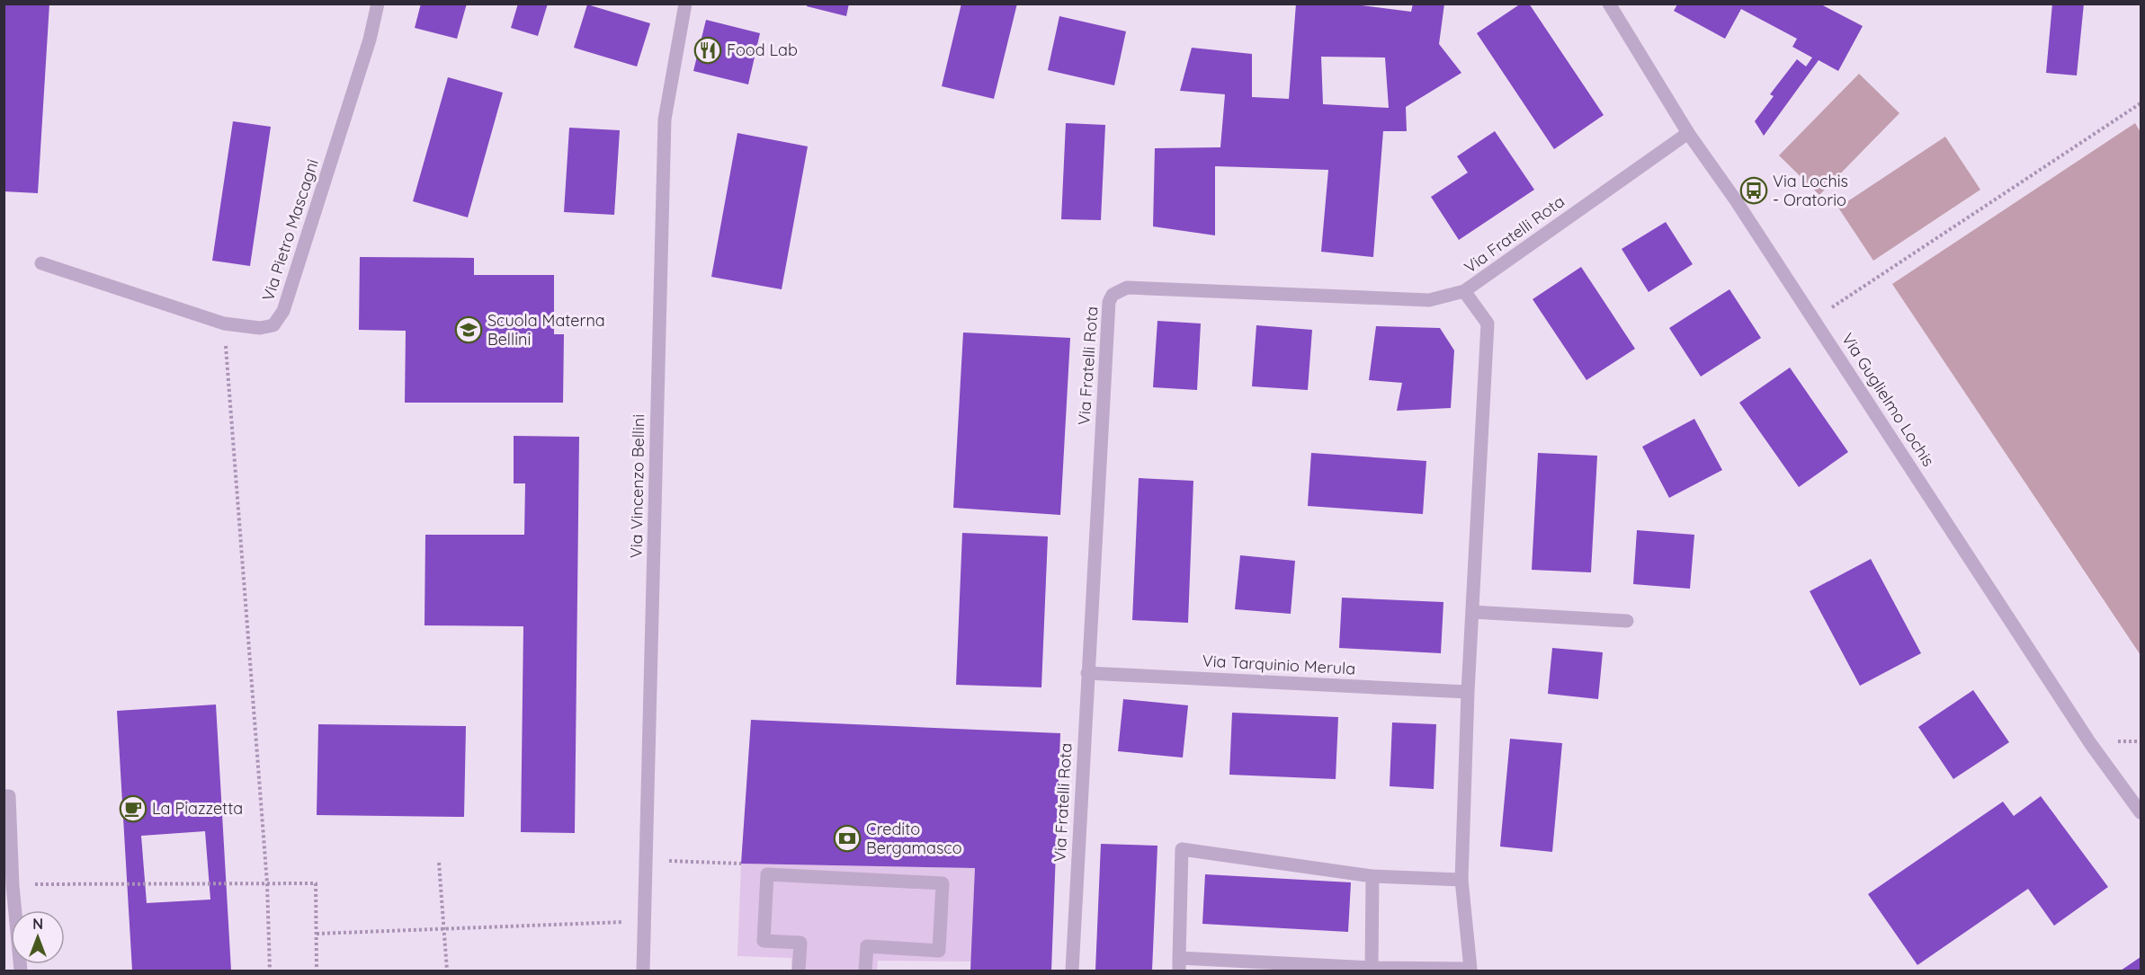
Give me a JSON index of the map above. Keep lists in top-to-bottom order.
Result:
{
  "streets": {
    "street": [
      "Via Pietro Mascagni",
      "Via Fratelli Rota",
      "Via Guglielmo Lochis",
      "Via Vincenzo Bellini",
      "Via Tarquinio Merula"
    ]
  },
  "crossings": [
    ["Via Fratelli Rota", "Via Guglielmo Lochis"],
    ["Via Fratelli Rota", "Via Tarquinio Merula"]
  ],
  "places": {
    "restaurant": ["Food Lab"],
    "bus stop": ["Via Lochis - Oratorio"],
    "school or university": ["Scuola Materna Bellini"],
    "cafe": ["La Piazzetta"],
    "bank": ["Credito Bergamasco"]
  },
  "north": "top"
}
